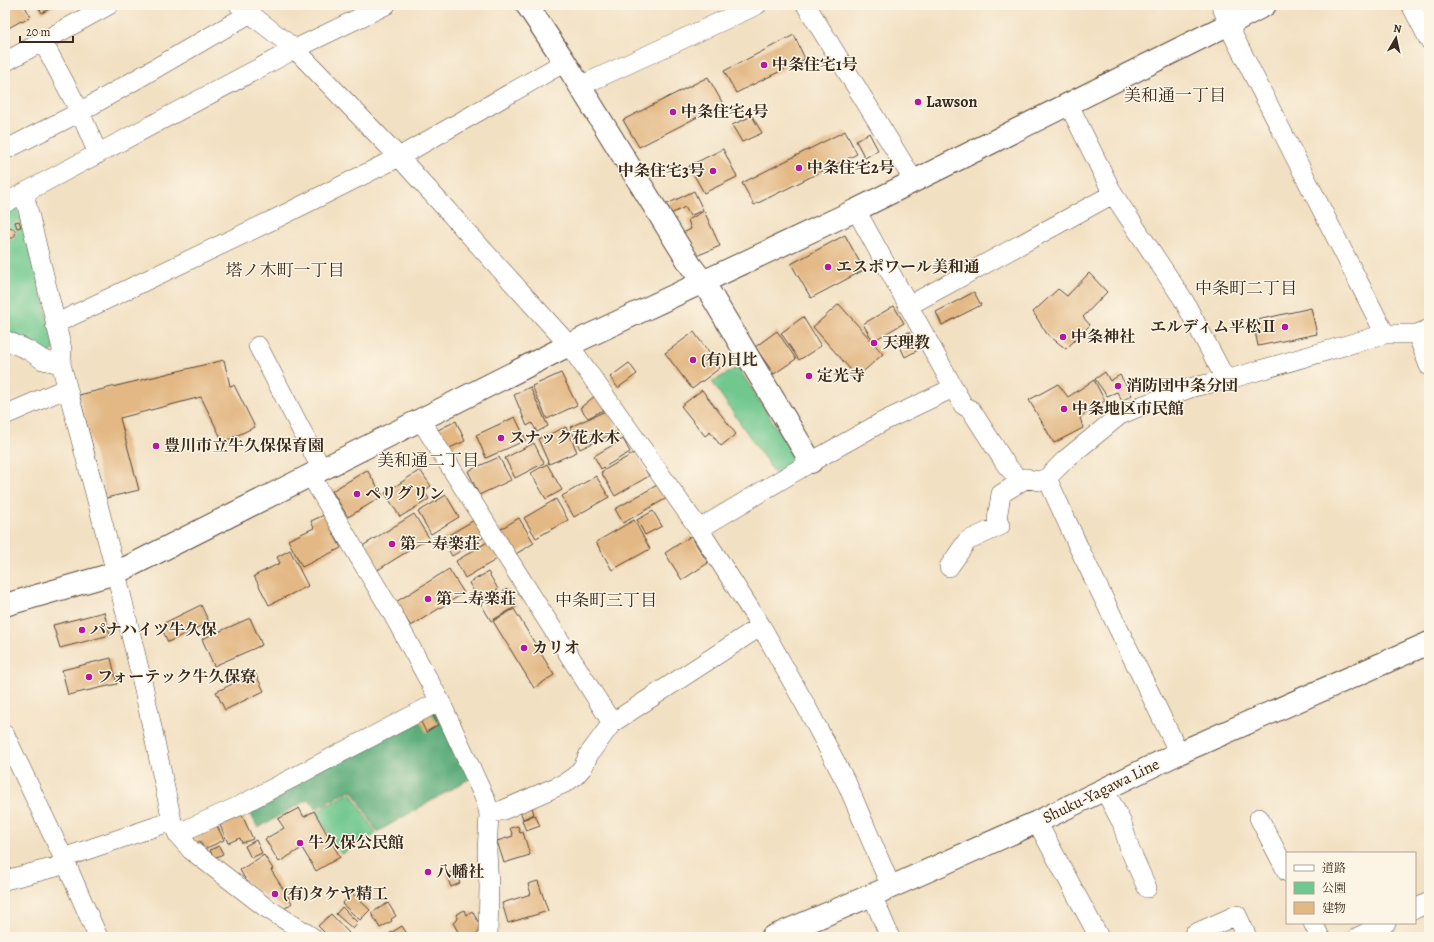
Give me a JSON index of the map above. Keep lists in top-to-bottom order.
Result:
{
  "streets": {
    "street": ["Shuku-Yagawa Line"]
  },
  "districts": [
    "美和通一丁目",
    "塔ノ木町一丁目",
    "中条町二丁目",
    "美和通二丁目",
    "中条町三丁目"
  ],
  "places": [
    "中条住宅1号",
    "Lawson",
    "中条住宅4号",
    "中条住宅2号",
    "中条住宅3号",
    "エスポワール美和通",
    "エルディム平松Ⅱ",
    "中条神社",
    "天理教",
    "(有)日比",
    "定光寺",
    "消防団中条分団",
    "中条地区市民館",
    "スナック花水木",
    "豊川市立牛久保保育園",
    "ペリグリン",
    "第一寿楽荘",
    "第二寿楽荘",
    "パナハイツ牛久保",
    "カリオ",
    "フォーテック牛久保寮",
    "牛久保公民館",
    "八幡社",
    "(有)タケヤ精工"
  ],
  "legend": ["道路", "公園", "建物"],
  "scale_bar": "20 m",
  "north": "top"
}
